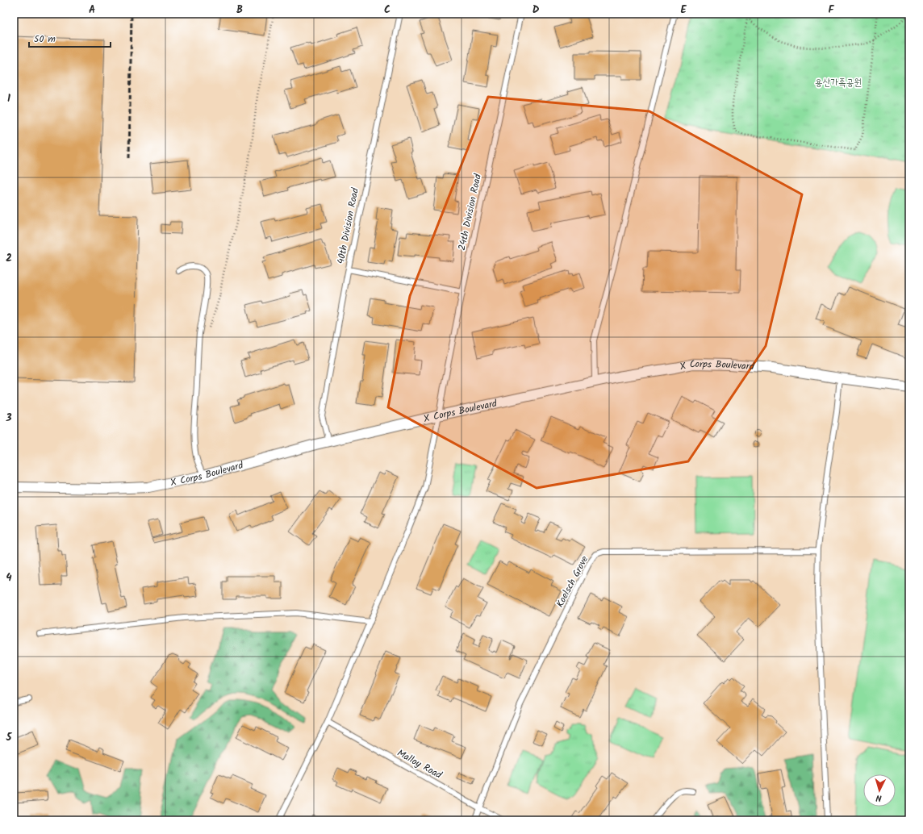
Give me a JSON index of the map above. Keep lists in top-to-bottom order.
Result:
{
  "streets": {
    "street": ["X Corps Boulevard"],
    "lane": [
      "24th Division Road",
      "40th Division Road",
      "Koelsch Grove",
      "Malloy Road"
    ]
  },
  "crossings": [
    ["24th Division Road", "X Corps Boulevard"],
    ["24th Division Road", "Malloy Road"],
    ["40th Division Road", "X Corps Boulevard"],
    ["Koelsch Grove", "Malloy Road"]
  ],
  "parks": ["용산가족공원"],
  "scale_bar": "50 m",
  "north": "bottom",
  "grid": {
    "columns": [
      "A",
      "B",
      "C",
      "D",
      "E",
      "F"
    ],
    "rows": [
      "1",
      "2",
      "3",
      "4",
      "5"
    ]
  }
}
